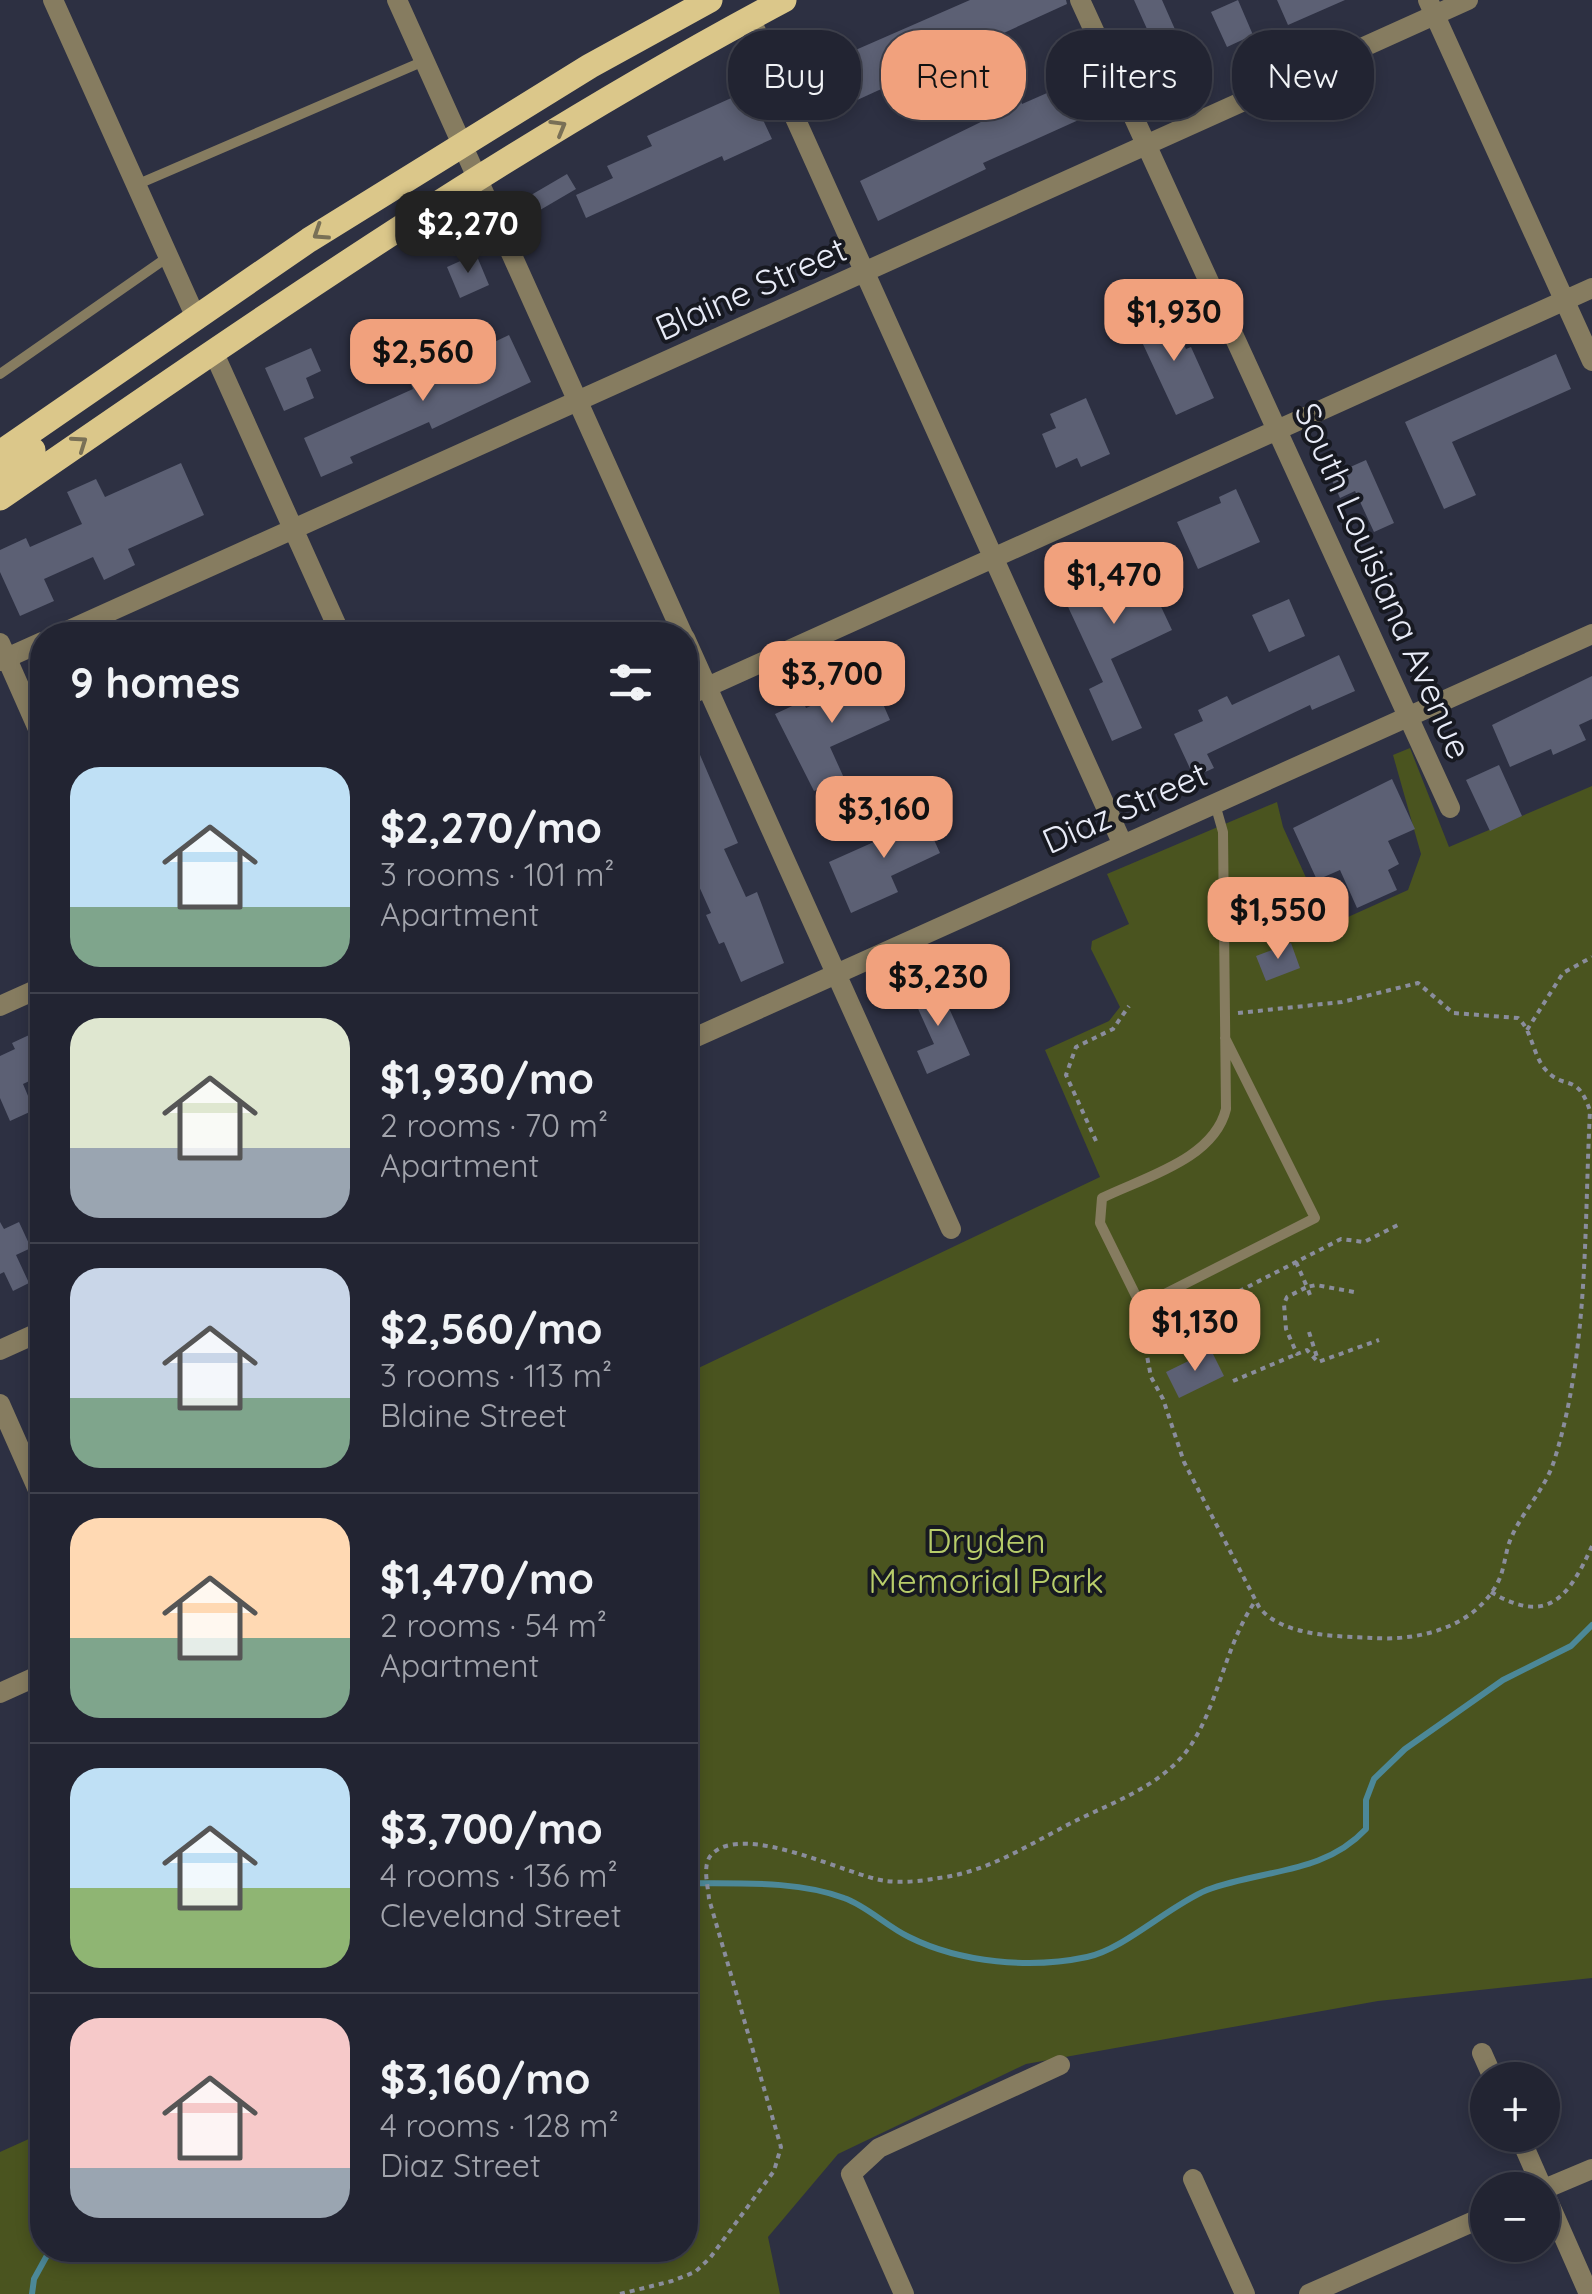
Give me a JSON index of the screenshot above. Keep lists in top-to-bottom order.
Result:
{
  "streets": {
    "street": ["Blaine Street", "South Louisiana Avenue", "Diaz Street"]
  },
  "crossings": [
    ["Blaine Street", "South Louisiana Avenue"],
    ["South Louisiana Avenue", "Diaz Street"]
  ],
  "parks": ["Dryden Memorial Park"],
  "page": {
    "chip": [
      "Buy",
      "Rent",
      "Filters",
      "New"
    ],
    "price": [
      "$2,270",
      "$1,930",
      "$2,560",
      "$1,470",
      "$3,700",
      "$3,160",
      "$1,550",
      "$3,230",
      "$1,130"
    ],
    "heading": "9 homes",
    "list": [
      {
        "name": "$2,270/mo",
        "note": "3 rooms · 101 m² · Apartment"
      },
      {
        "name": "$1,930/mo",
        "note": "2 rooms · 70 m² · Apartment"
      },
      {
        "name": "$2,560/mo",
        "note": "3 rooms · 113 m² · Blaine Street"
      },
      {
        "name": "$1,470/mo",
        "note": "2 rooms · 54 m² · Apartment"
      },
      {
        "name": "$3,700/mo",
        "note": "4 rooms · 136 m² · Cleveland Street"
      },
      {
        "name": "$3,160/mo",
        "note": "4 rooms · 128 m² · Diaz Street"
      }
    ],
    "map_buttons": ["+", "−"]
  }
}
